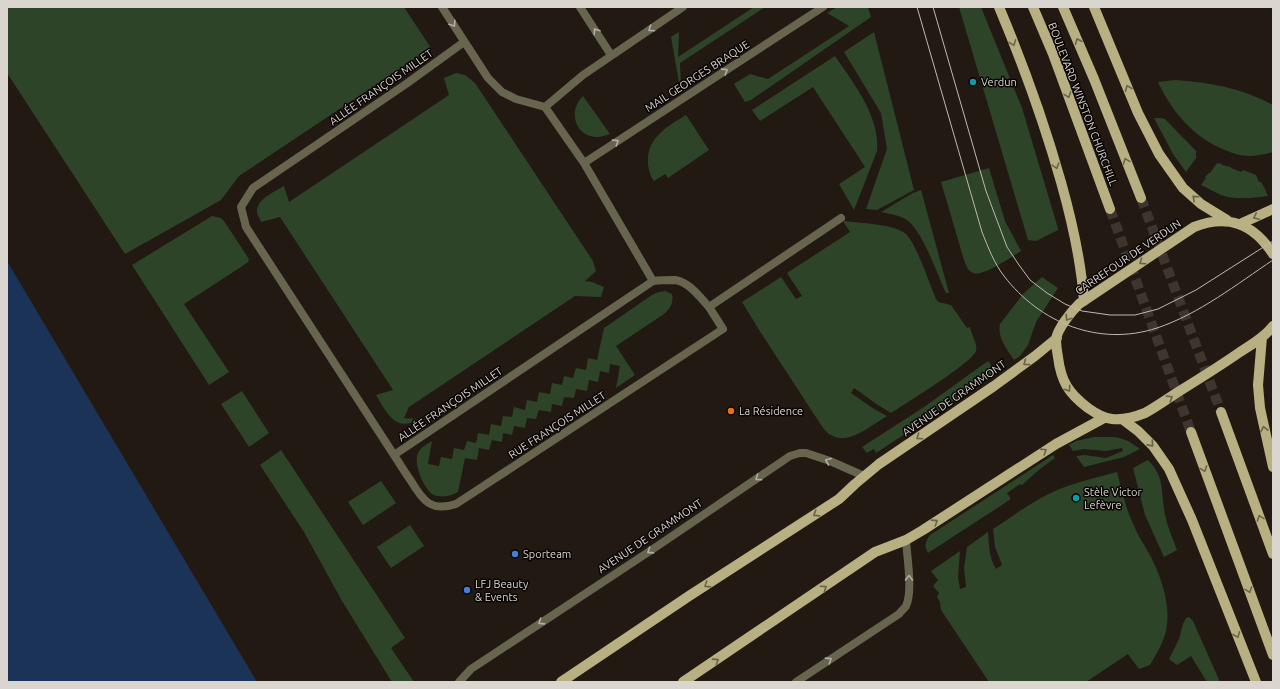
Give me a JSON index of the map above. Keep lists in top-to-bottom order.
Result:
{
  "streets": {
    "main road": ["BOULEVARD WINSTON CHURCHILL", "CARREFOUR DE VERDUN", "AVENUE DE GRAMMONT"],
    "street": ["MAIL GEORGES BRAQUE", "ALLÉE FRANÇOIS MILLET", "RUE FRANÇOIS MILLET"]
  },
  "crossings": [
    ["ALLÉE FRANÇOIS MILLET", "RUE FRANÇOIS MILLET"],
    ["CARREFOUR DE VERDUN", "AVENUE DE GRAMMONT"]
  ],
  "one_way": ["MAIL GEORGES BRAQUE", "CARREFOUR DE VERDUN"],
  "places": [
    "Verdun",
    "La Résidence",
    "Stèle Victor Lefèvre",
    "Sporteam",
    "LFJ Beauty & Events"
  ]
}
